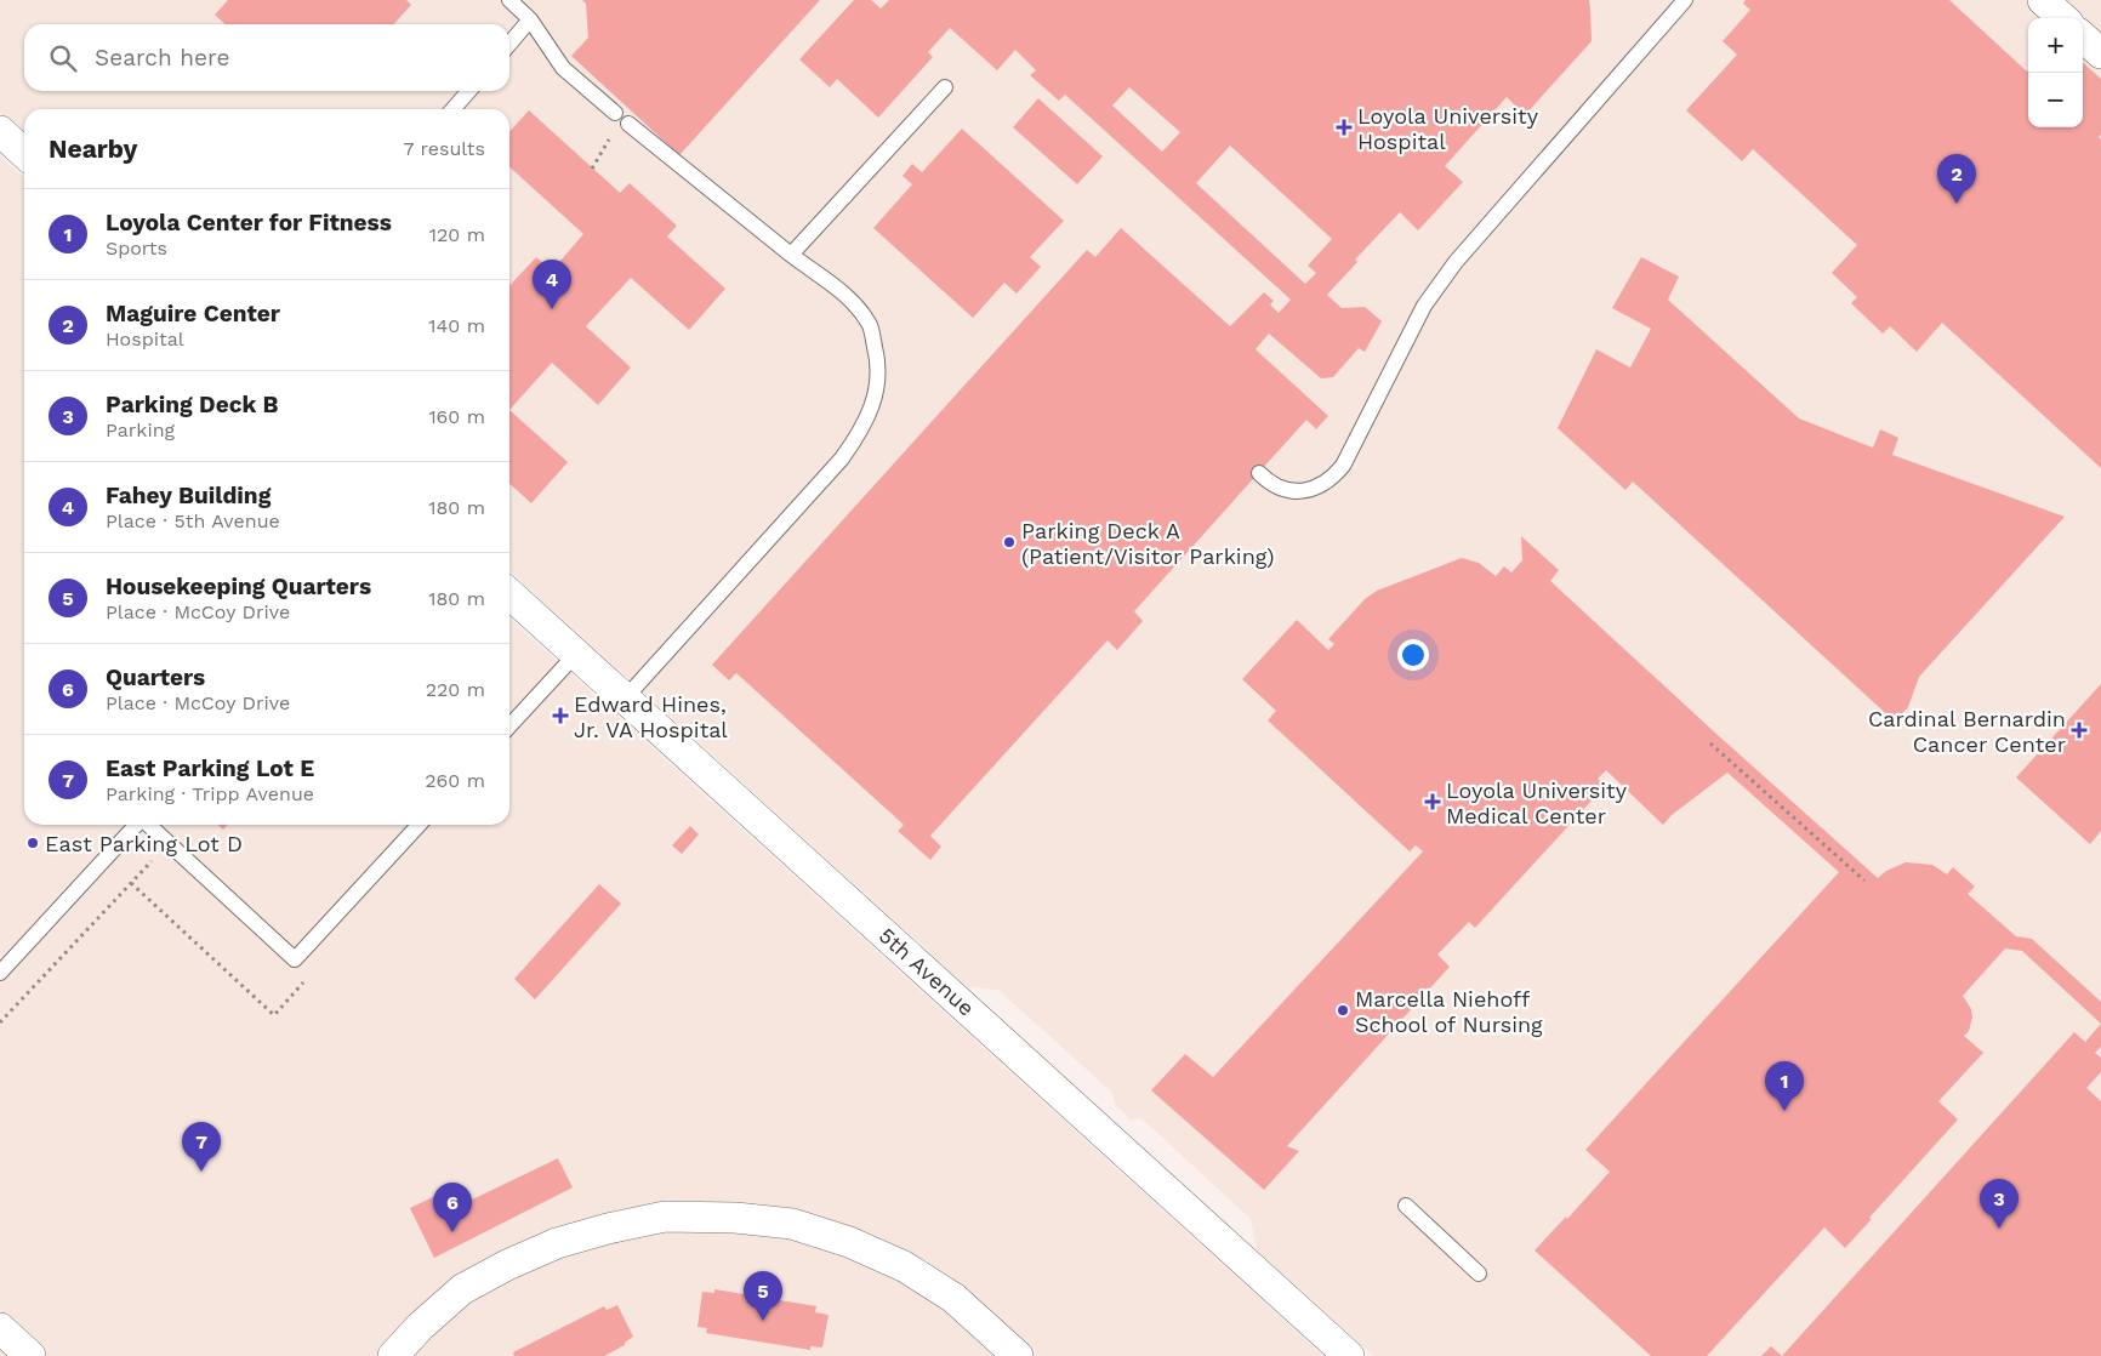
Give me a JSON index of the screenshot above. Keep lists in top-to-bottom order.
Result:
{
  "streets": {
    "street": ["5th Avenue"]
  },
  "places": {
    "health": [
      "Loyola University Hospital",
      "Edward Hines, Jr. VA Hospital",
      "Cardinal Bernardin Cancer Center",
      "Loyola University Medical Center"
    ],
    "other": ["Parking Deck A (Patient/Visitor Parking)", "East Parking Lot D", "Marcella Niehoff School of Nursing"]
  },
  "page": {
    "map_buttons": ["+", "−"],
    "search": "Search here",
    "heading": ["Nearby", "7 results"],
    "pins": [
      "2",
      "4",
      "1",
      "7",
      "3",
      "6",
      "5"
    ],
    "list": [
      {
        "mark": "1",
        "name": "Loyola Center for Fitness",
        "note": "Sports",
        "value": "120 m"
      },
      {
        "mark": "2",
        "name": "Maguire Center",
        "note": "Hospital",
        "value": "140 m"
      },
      {
        "mark": "3",
        "name": "Parking Deck B",
        "note": "Parking",
        "value": "160 m"
      },
      {
        "mark": "4",
        "name": "Fahey Building",
        "note": "Place · 5th Avenue",
        "value": "180 m"
      },
      {
        "mark": "5",
        "name": "Housekeeping Quarters",
        "note": "Place · McCoy Drive",
        "value": "180 m"
      },
      {
        "mark": "6",
        "name": "Quarters",
        "note": "Place · McCoy Drive",
        "value": "220 m"
      },
      {
        "mark": "7",
        "name": "East Parking Lot E",
        "note": "Parking · Tripp Avenue",
        "value": "260 m"
      }
    ]
  }
}
